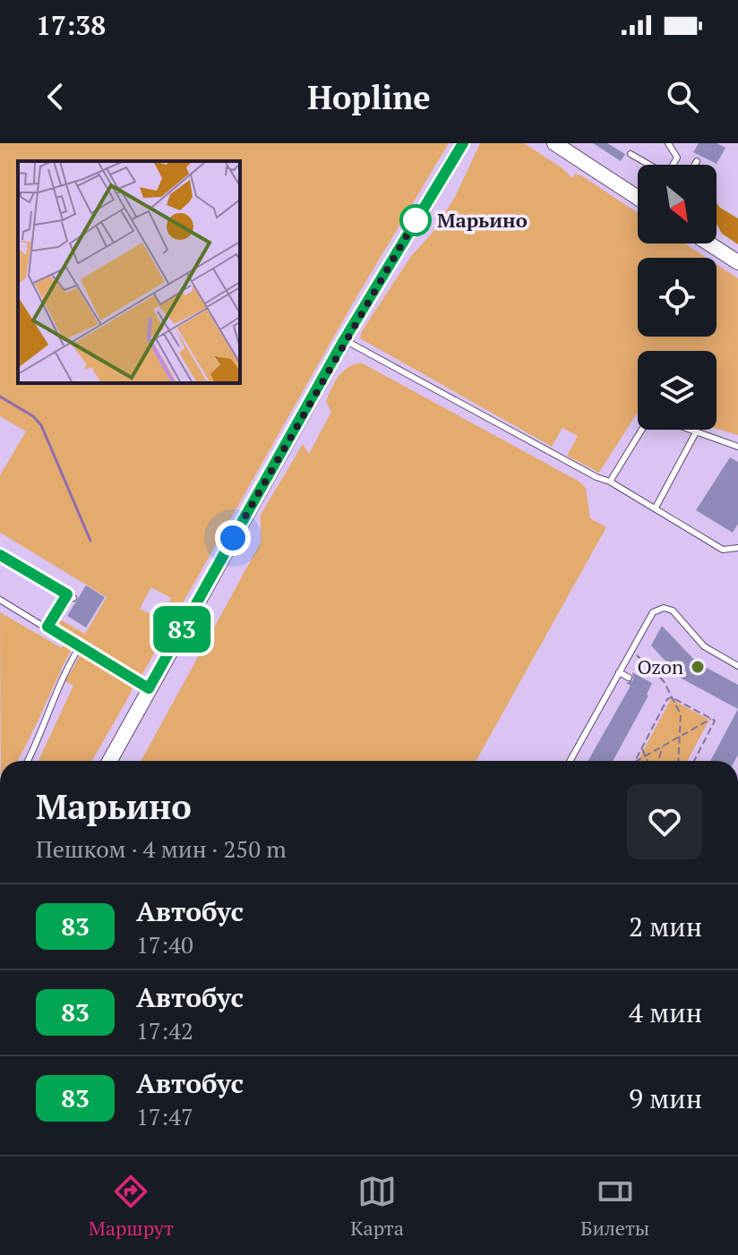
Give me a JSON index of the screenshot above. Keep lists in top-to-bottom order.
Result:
{
  "places": ["Марьино", "Ozon"],
  "lines": ["bus line 83"],
  "north": "bottom right",
  "page": {
    "status": "17:38",
    "header": "Hopline",
    "on_map": "83",
    "heading": ["Марьино", "Пешком · 4 мин · 250 m"],
    "list": [
      {
        "mark": "83",
        "name": "Автобус",
        "note": "17:40",
        "value": "2 мин"
      },
      {
        "mark": "83",
        "name": "Автобус",
        "note": "17:42",
        "value": "4 мин"
      },
      {
        "mark": "83",
        "name": "Автобус",
        "note": "17:47",
        "value": "9 мин"
      }
    ],
    "tabs": ["Маршрут", "Карта", "Билеты"]
  }
}
